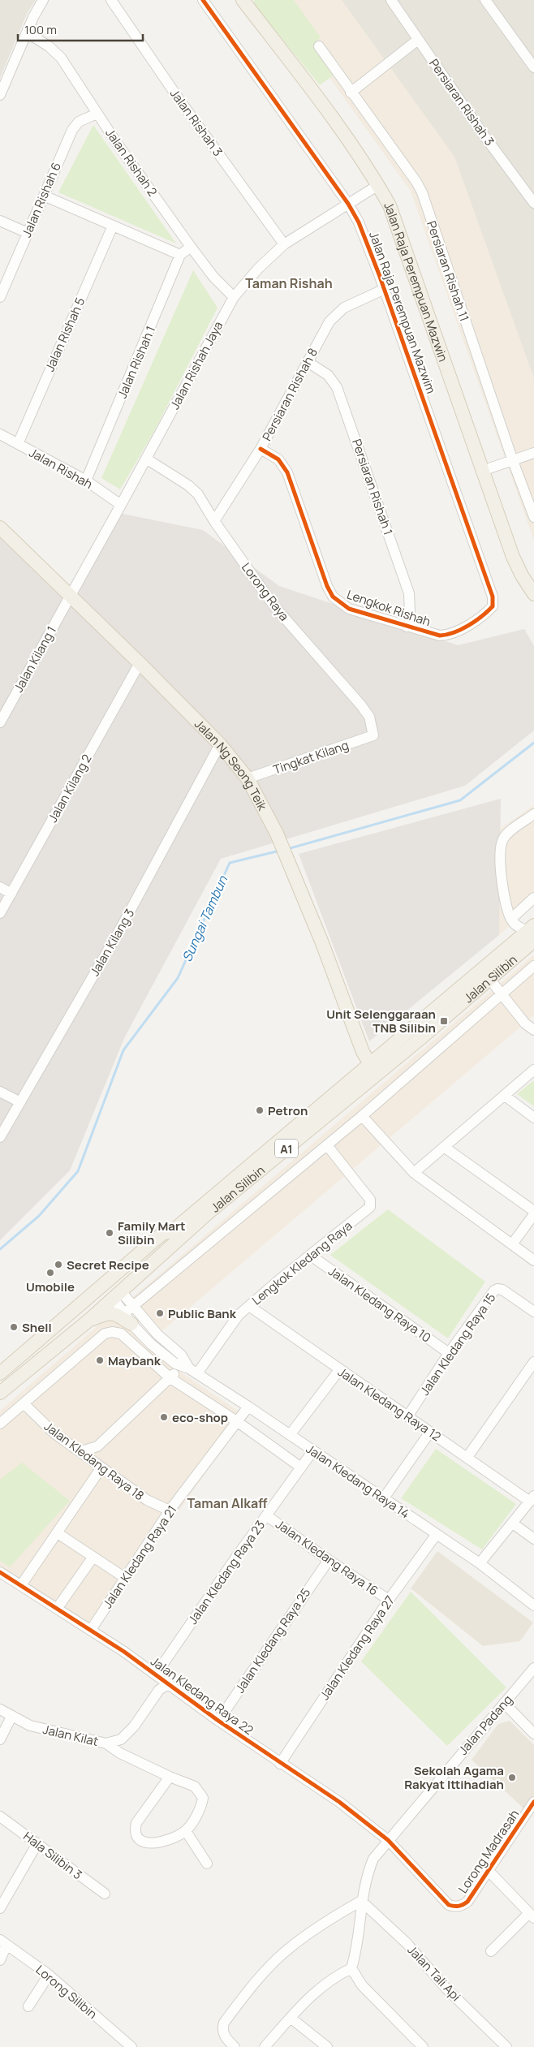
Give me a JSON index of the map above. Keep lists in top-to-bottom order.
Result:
{
  "streets": {
    "main road": [
      "Jalan Raja Perempuan Mazwin",
      "Jalan Ng Seong Teik",
      "Jalan Silibin",
      "A1"
    ],
    "street": [
      "Persiaran Rishah 3",
      "Jalan Rishah 3",
      "Jalan Rishah 2",
      "Jalan Rishah 6",
      "Persiaran Rishah 11",
      "Jalan Raja Perempuan Mazwim",
      "Jalan Rishah 5",
      "Jalan Rishah 1",
      "Jalan Rishah Jaya",
      "Persiaran Rishah 8",
      "Jalan Rishah",
      "Persiaran Rishah 1",
      "Lorong Raya",
      "Lengkok Rishah",
      "Jalan Kilang 1",
      "Tingkat Kilang",
      "Jalan Kilang 2",
      "Jalan Kilang 3",
      "Lengkok Kledang Raya",
      "Jalan Kledang Raya 10",
      "Jalan Kledang Raya 15",
      "Jalan Kledang Raya 12",
      "Jalan Kledang Raya 18",
      "Jalan Kledang Raya 14",
      "Jalan Kledang Raya 21",
      "Jalan Kledang Raya 16",
      "Jalan Kledang Raya 23",
      "Jalan Kledang Raya 25",
      "Jalan Kledang Raya 27",
      "Jalan Kledang Raya 22",
      "Jalan Padang",
      "Jalan Kilat",
      "Lorong Madrasah",
      "Hala Silibin 3",
      "Jalan Tali Api",
      "Lorong Silibin"
    ]
  },
  "crossings": [
    ["Jalan Rishah 3", "Jalan Rishah Jaya"],
    ["Jalan Rishah 2", "Jalan Rishah 6"],
    ["Jalan Rishah 2", "Jalan Rishah 1"],
    ["Jalan Rishah 2", "Jalan Rishah Jaya"],
    ["Jalan Raja Perempuan Mazwin", "Jalan Rishah Jaya"],
    ["Jalan Raja Perempuan Mazwim", "Jalan Rishah Jaya"],
    ["Jalan Raja Perempuan Mazwim", "Persiaran Rishah 8"],
    ["Jalan Raja Perempuan Mazwim", "Lengkok Rishah"],
    ["Jalan Rishah 5", "Jalan Rishah"],
    ["Jalan Rishah 1", "Jalan Rishah"],
    ["Jalan Rishah Jaya", "Jalan Rishah"],
    ["Jalan Rishah Jaya", "Lorong Raya"],
    ["Jalan Rishah Jaya", "Jalan Kilang 1"],
    ["Jalan Rishah Jaya", "Jalan Ng Seong Teik"],
    ["Persiaran Rishah 8", "Persiaran Rishah 1"],
    ["Persiaran Rishah 8", "Lorong Raya"],
    ["Persiaran Rishah 8", "Lengkok Rishah"],
    ["Persiaran Rishah 1", "Lengkok Rishah"],
    ["Lorong Raya", "Tingkat Kilang"],
    ["Jalan Kilang 1", "Jalan Ng Seong Teik"],
    ["Tingkat Kilang", "Jalan Ng Seong Teik"],
    ["Jalan Ng Seong Teik", "Jalan Kilang 2"],
    ["Jalan Ng Seong Teik", "Jalan Kilang 3"],
    ["Jalan Ng Seong Teik", "Jalan Silibin"],
    ["Jalan Silibin", "Lengkok Kledang Raya"],
    ["Jalan Silibin", "Jalan Kledang Raya 14"],
    ["Lengkok Kledang Raya", "Jalan Kledang Raya 10"],
    ["Lengkok Kledang Raya", "Jalan Kledang Raya 12"],
    ["Lengkok Kledang Raya", "Jalan Kledang Raya 14"],
    ["Jalan Kledang Raya 10", "Jalan Kledang Raya 15"],
    ["Jalan Kledang Raya 15", "Jalan Kledang Raya 12"],
    ["Jalan Kledang Raya 18", "Jalan Kledang Raya 21"],
    ["Jalan Kledang Raya 14", "Jalan Kledang Raya 21"],
    ["Jalan Kledang Raya 14", "Jalan Kledang Raya 23"],
    ["Jalan Kledang Raya 14", "Jalan Kledang Raya 27"],
    ["Jalan Kledang Raya 21", "Jalan Kledang Raya 22"],
    ["Jalan Kledang Raya 16", "Jalan Kledang Raya 23"],
    ["Jalan Kledang Raya 16", "Jalan Kledang Raya 25"],
    ["Jalan Kledang Raya 16", "Jalan Kledang Raya 27"],
    ["Jalan Kledang Raya 23", "Jalan Kledang Raya 22"],
    ["Jalan Kledang Raya 25", "Jalan Kledang Raya 22"],
    ["Jalan Kledang Raya 27", "Jalan Kledang Raya 22"],
    ["Jalan Kledang Raya 22", "Jalan Padang"],
    ["Jalan Kledang Raya 22", "Jalan Kilat"],
    ["Jalan Kledang Raya 22", "Lorong Madrasah"],
    ["Jalan Padang", "Jalan Tali Api"]
  ],
  "districts": ["Taman Rishah", "Taman Alkaff"],
  "water": ["Sungai Tambun"],
  "places": {
    "transit": ["Unit Selenggaraan TNB Silibin"],
    "other": [
      "Petron",
      "Family Mart Silibin",
      "Secret Recipe",
      "Umobile",
      "Public Bank",
      "Shell",
      "Maybank",
      "eco-shop",
      "Sekolah Agama Rakyat Ittihadiah"
    ]
  },
  "scale_bar": "100 m"
}
